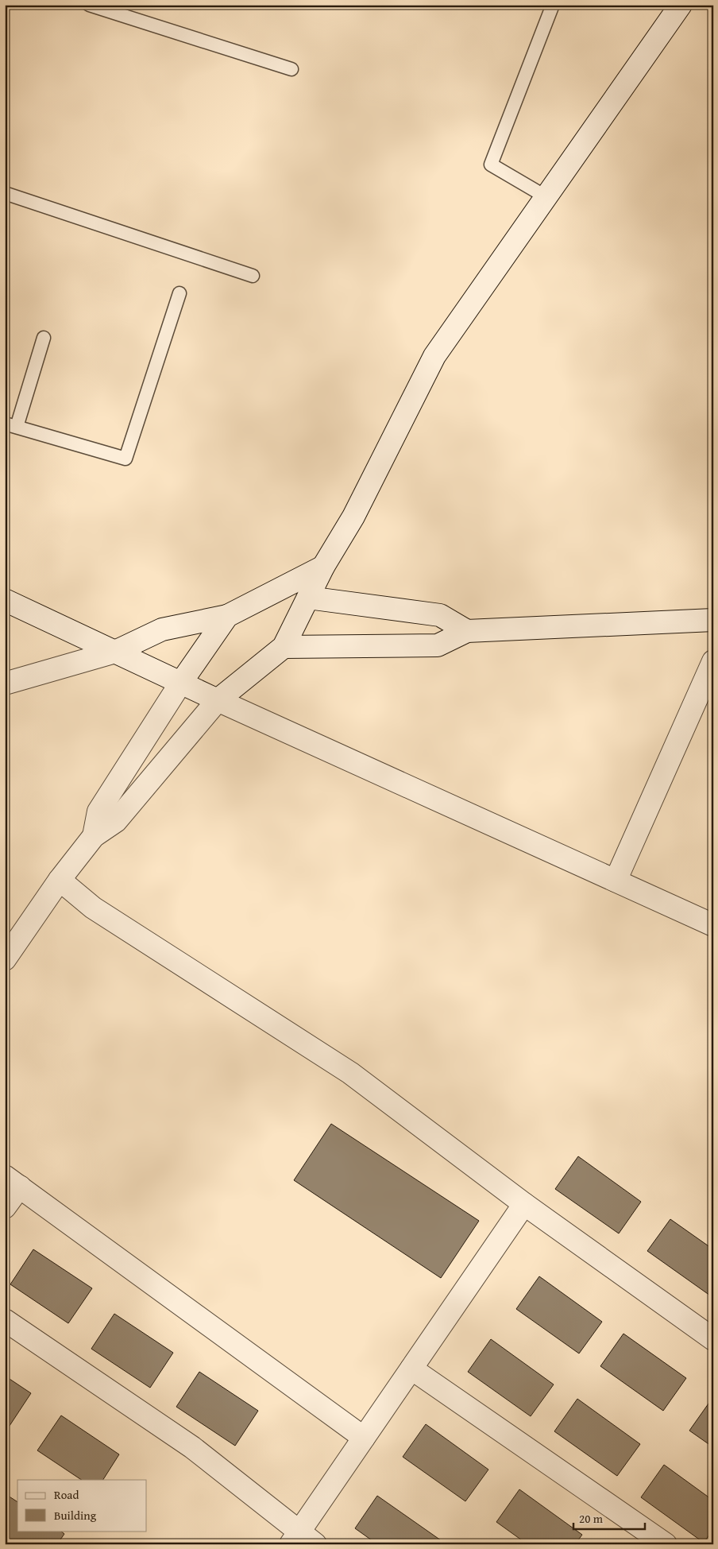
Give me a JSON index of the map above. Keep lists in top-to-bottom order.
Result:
{
  "legend": ["Road", "Building"],
  "scale_bar": "20 m"
}
